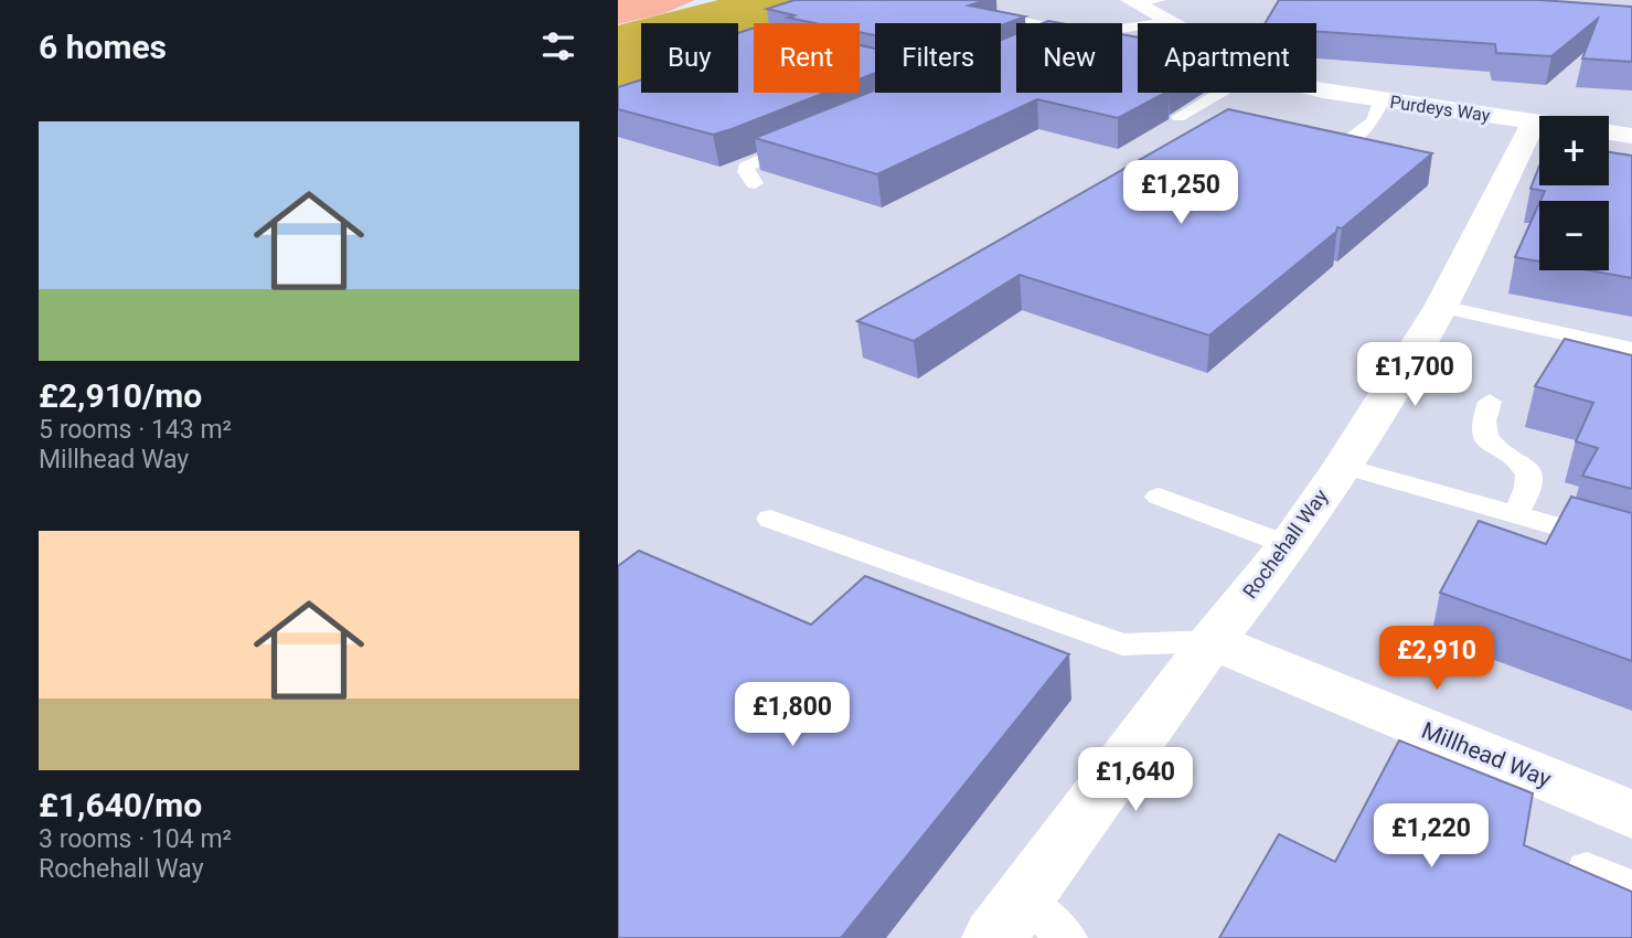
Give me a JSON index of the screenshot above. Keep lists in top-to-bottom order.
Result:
{
  "streets": {
    "street": ["Purdeys Way", "Rochehall Way", "Millhead Way"]
  },
  "crossings": [
    ["Purdeys Way", "Rochehall Way"],
    ["Rochehall Way", "Millhead Way"]
  ],
  "page": {
    "heading": "6 homes",
    "chip": [
      "Buy",
      "Rent",
      "Filters",
      "New",
      "Apartment"
    ],
    "list": [
      {
        "name": "£2,910/mo",
        "note": "5 rooms · 143 m² · Millhead Way"
      },
      {
        "name": "£1,640/mo",
        "note": "3 rooms · 104 m² · Rochehall Way"
      }
    ],
    "map_buttons": ["+", "−"],
    "price": [
      "£1,250",
      "£1,700",
      "£2,910",
      "£1,800",
      "£1,640",
      "£1,220"
    ]
  }
}
